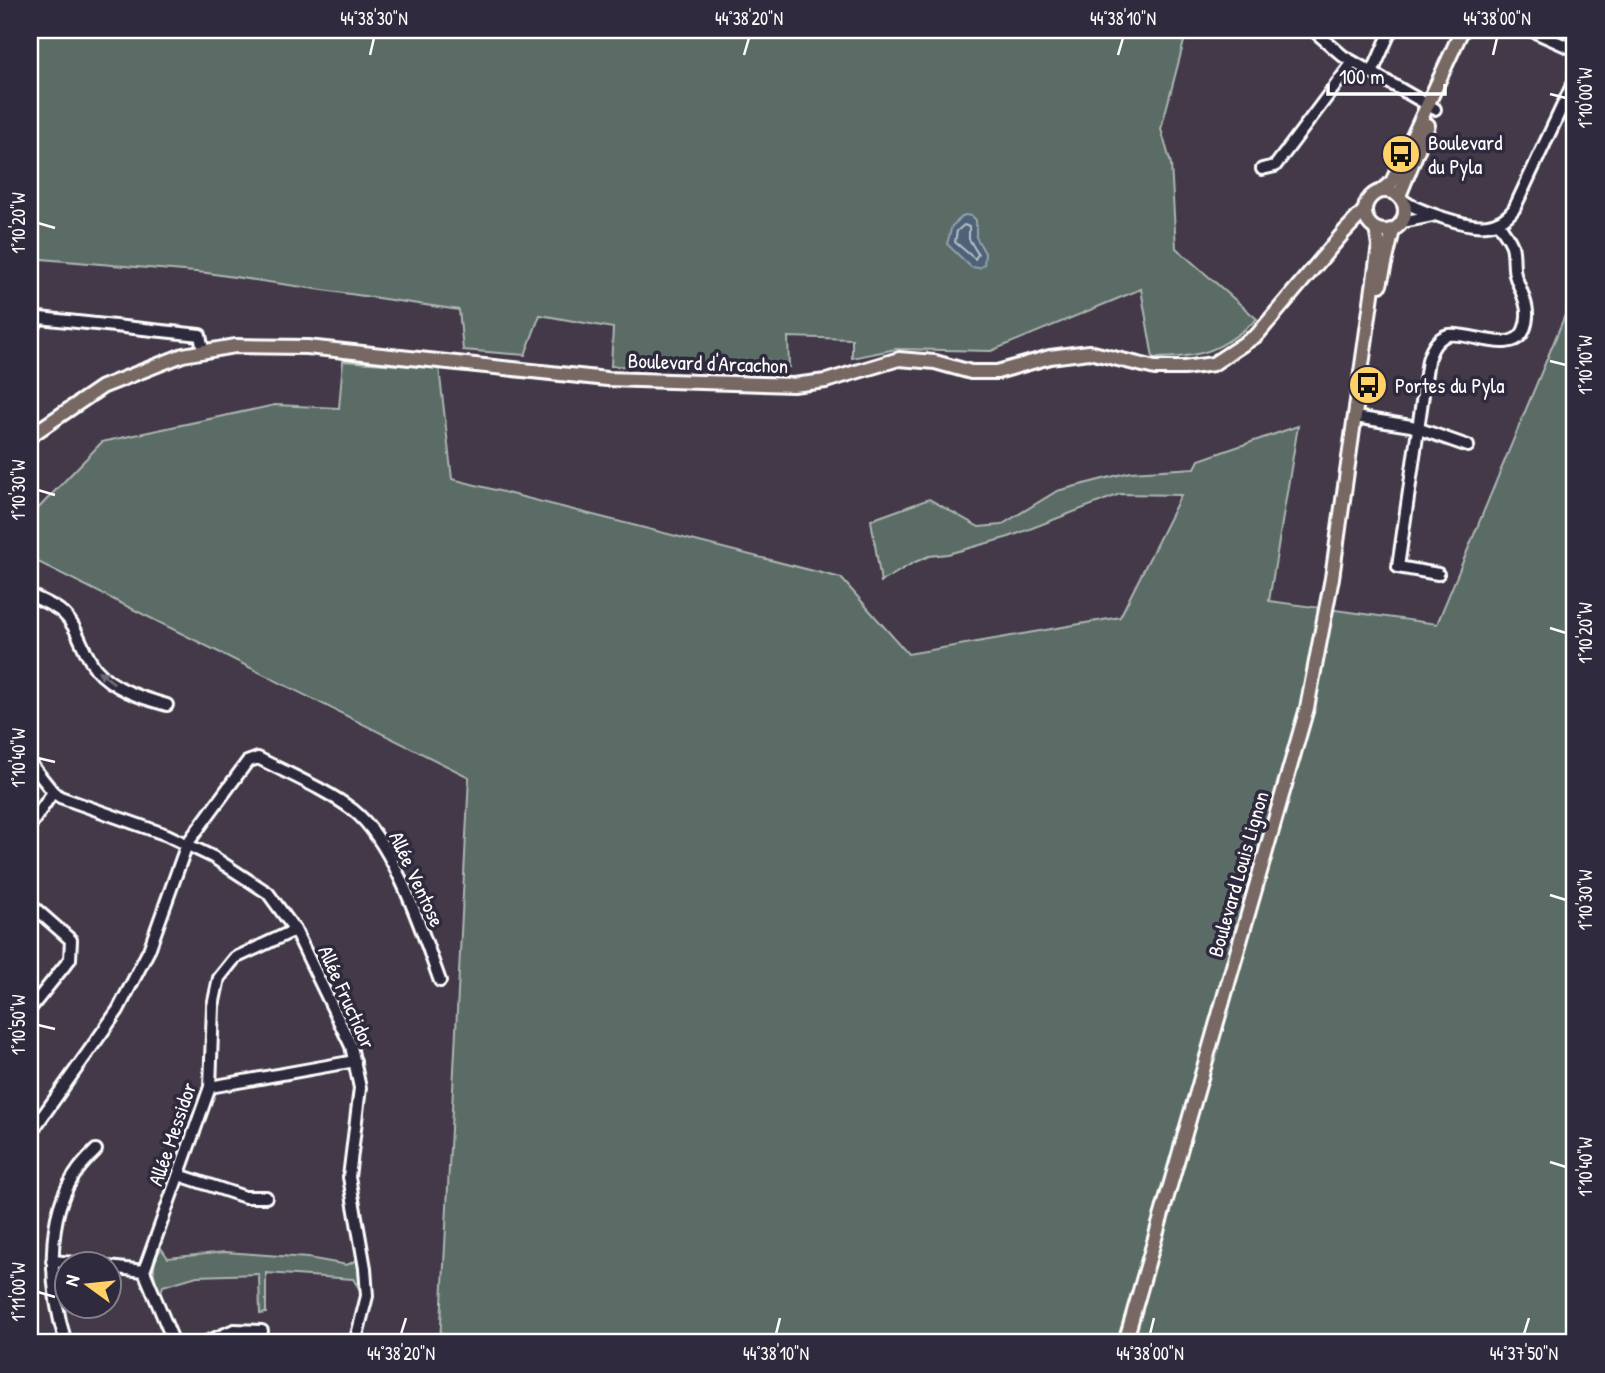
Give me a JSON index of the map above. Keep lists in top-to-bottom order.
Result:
{
  "streets": {
    "main road": ["Boulevard d'Arcachon", "Boulevard Louis Lignon"],
    "street": ["Allée Ventose", "Allée Fructidor", "Allée Messidor"]
  },
  "crossings": [
    ["Allée Ventose", "Allée Fructidor"],
    ["Allée Fructidor", "Allée Messidor"]
  ],
  "places": {
    "bus stop": ["Boulevard du Pyla", "Portes du Pyla"]
  },
  "scale_bar": "100 m",
  "north": "left",
  "coordinates": [
    "44°38'30\"N",
    "44°38'20\"N",
    "44°38'10\"N",
    "44°38'00\"N",
    "1°10'00\"W",
    "1°10'20\"W",
    "1°10'10\"W",
    "1°10'30\"W",
    "1°10'40\"W",
    "1°10'50\"W",
    "1°11'00\"W",
    "44°37'50\"N"
  ]
}
